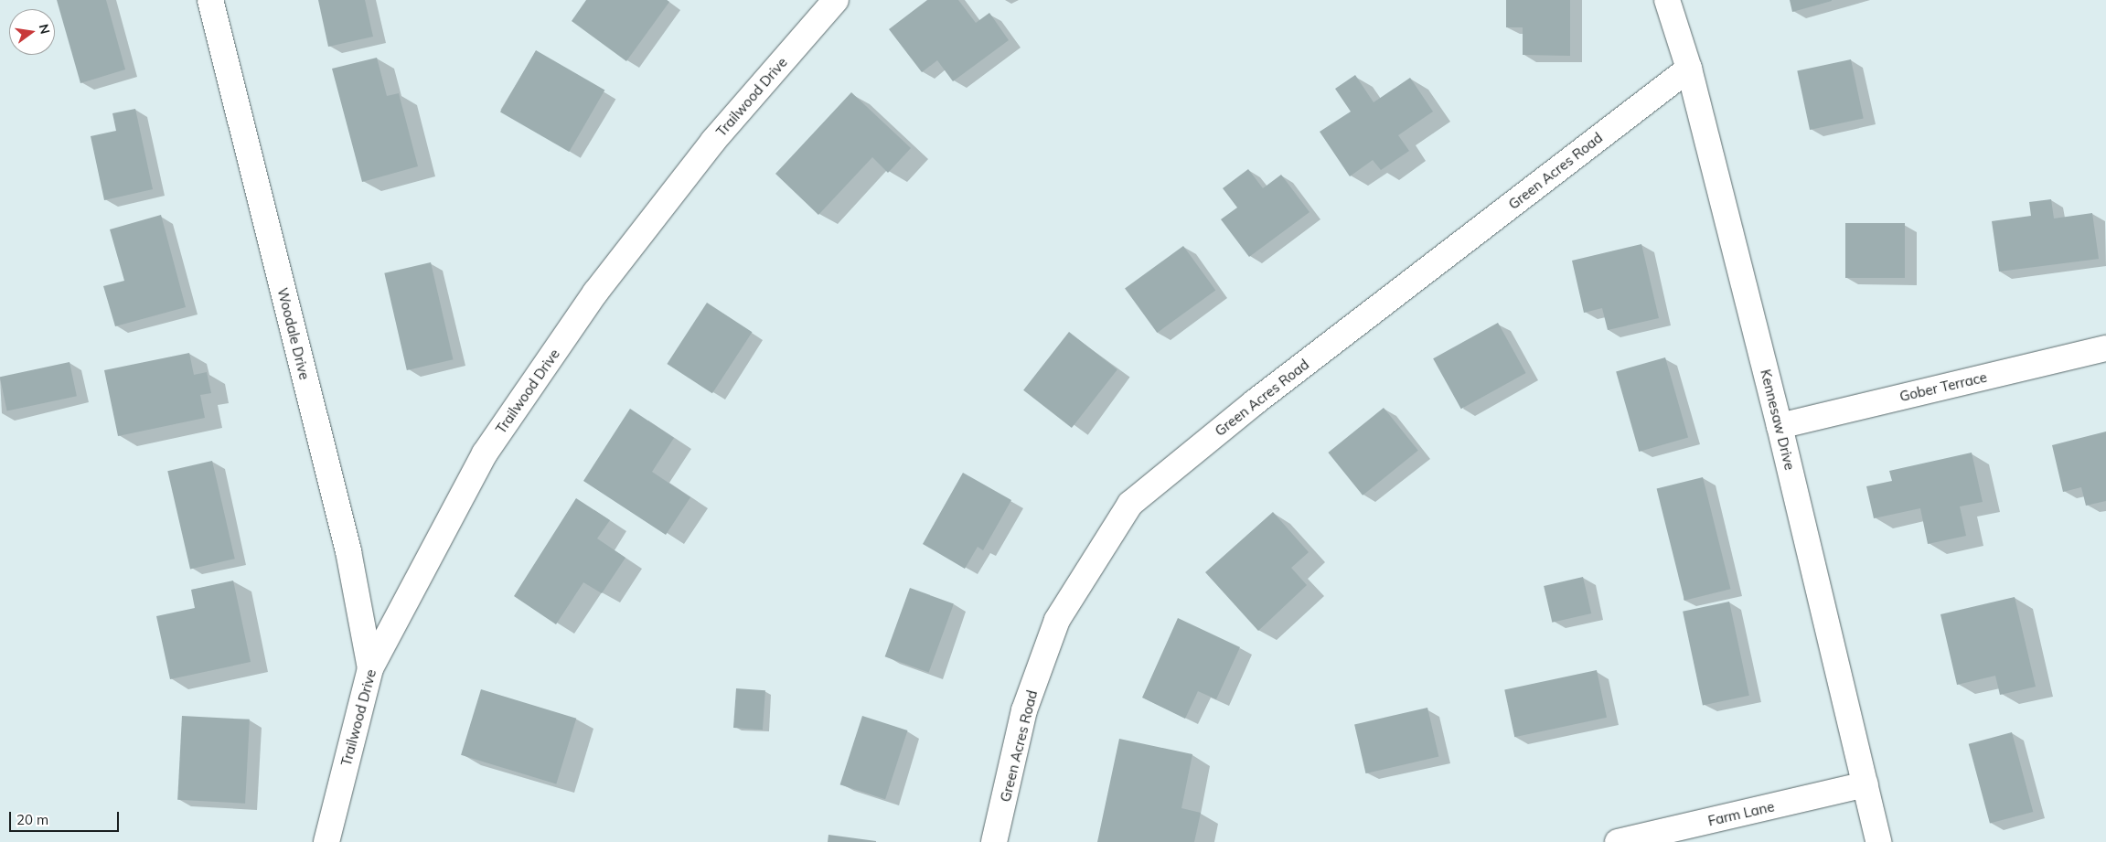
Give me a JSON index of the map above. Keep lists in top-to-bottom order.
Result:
{
  "streets": {
    "street": [
      "Trailwood Drive",
      "Green Acres Road",
      "Woodale Drive",
      "Gober Terrace",
      "Kennesaw Drive",
      "Farm Lane"
    ]
  },
  "crossings": [
    ["Trailwood Drive", "Woodale Drive"],
    ["Green Acres Road", "Kennesaw Drive"],
    ["Gober Terrace", "Kennesaw Drive"],
    ["Kennesaw Drive", "Farm Lane"]
  ],
  "scale_bar": "20 m",
  "north": "right"
}
